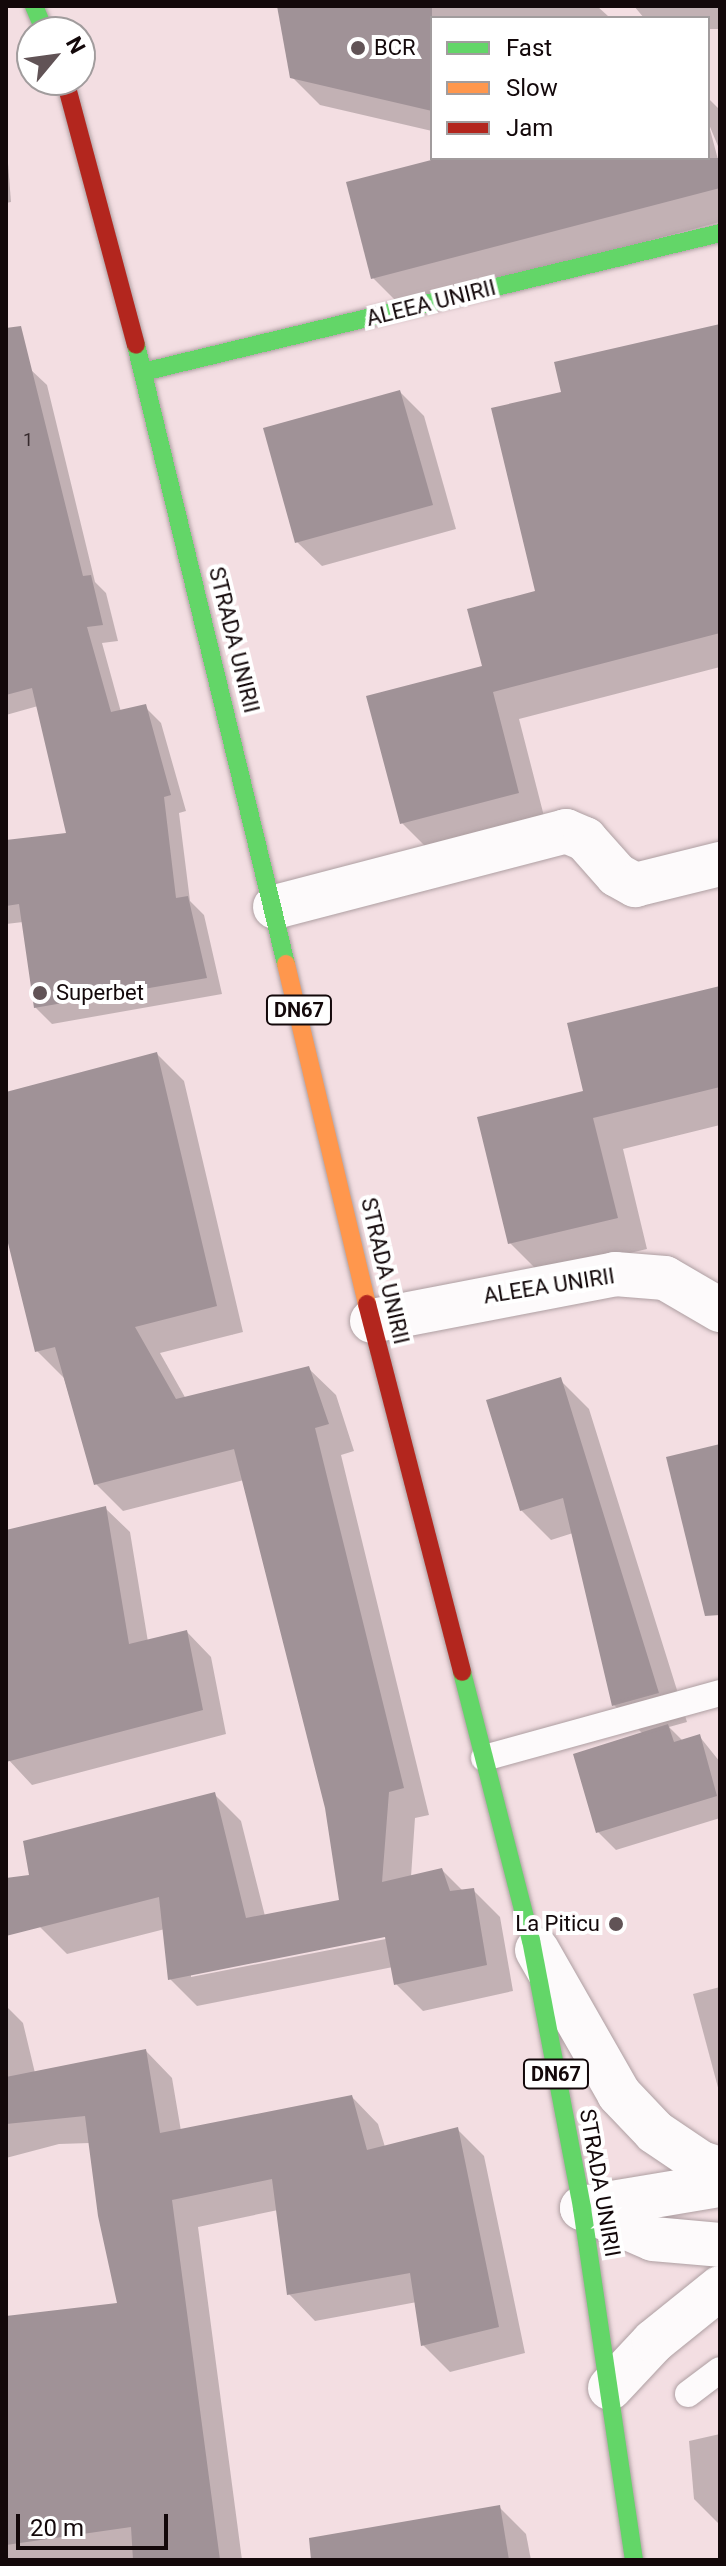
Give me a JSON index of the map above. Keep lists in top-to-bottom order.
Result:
{
  "streets": {
    "main road": ["ALEEA UNIRII", "STRADA UNIRII", "DN67"]
  },
  "crossings": [
    ["ALEEA UNIRII", "STRADA UNIRII"]
  ],
  "places": ["BCR", "Superbet", "La Piticu"],
  "house_numbers": ["1"],
  "legend": ["Fast", "Slow", "Jam"],
  "scale_bar": "20 m",
  "north": "top right"
}
